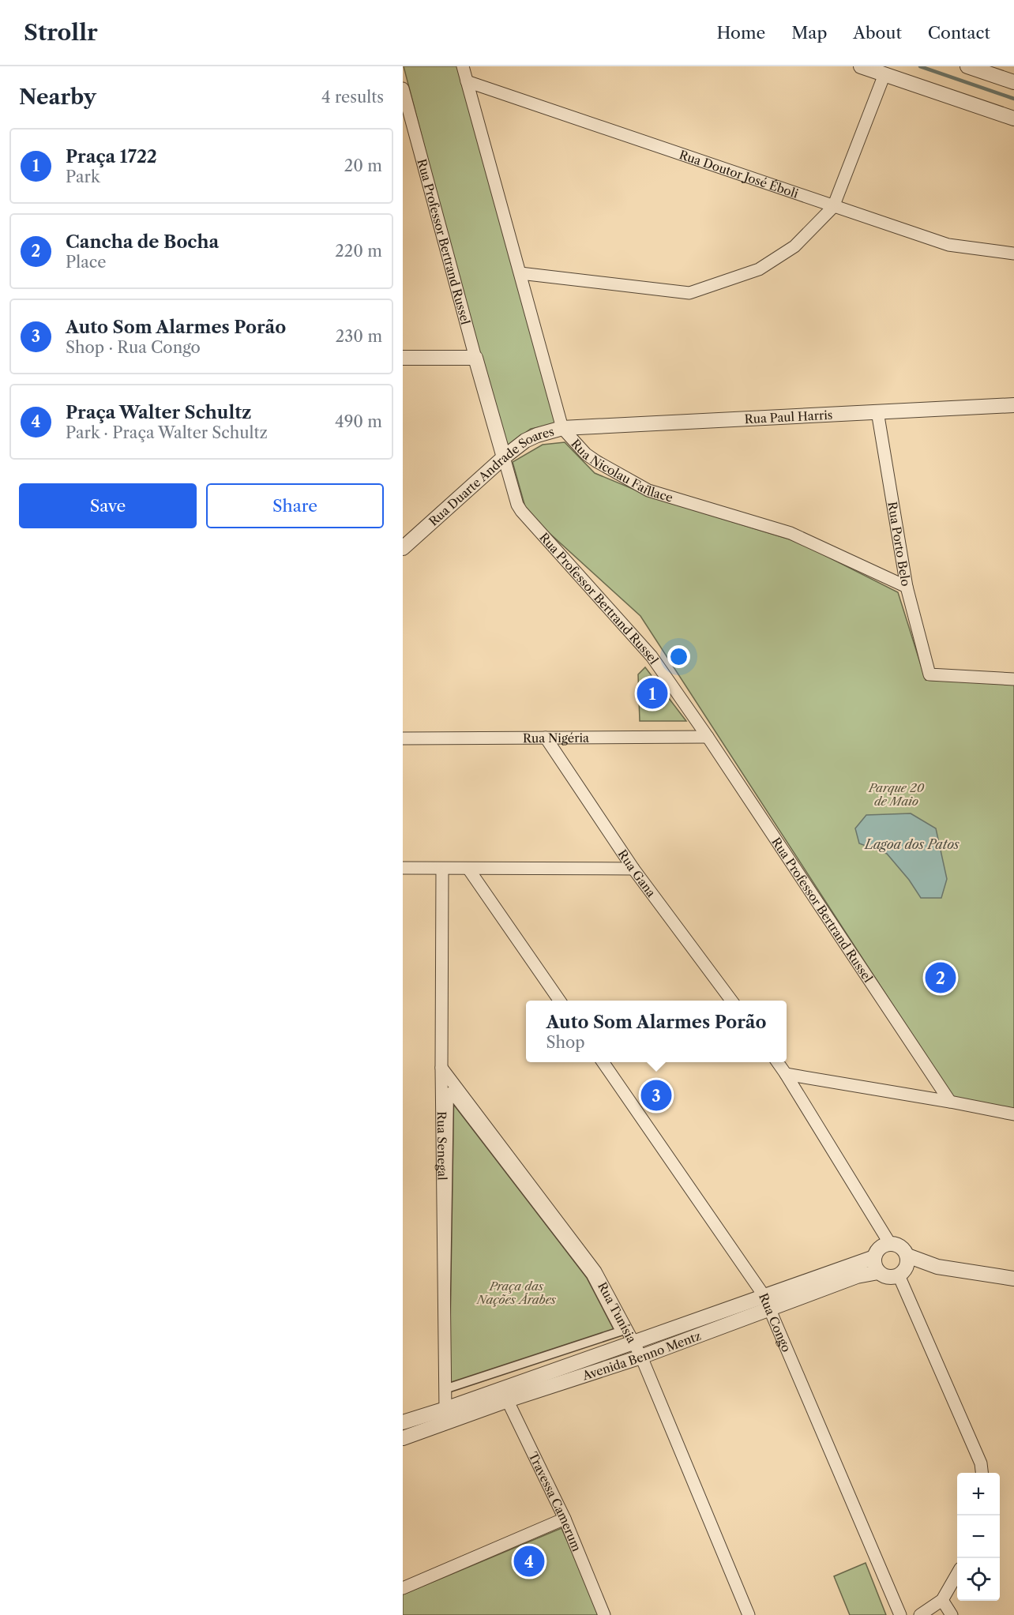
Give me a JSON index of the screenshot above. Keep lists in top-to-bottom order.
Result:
{
  "streets": {
    "street": [
      "Rua Doutor José Éboli",
      "Rua Professor Bertrand Russel",
      "Rua Paul Harris",
      "Rua Nicolau Faillace",
      "Rua Duarte Andrade Soares",
      "Rua Porto Belo",
      "Rua Nigéria",
      "Rua Gana",
      "Rua Senegal",
      "Rua Tunísia",
      "Rua Congo",
      "Avenida Benno Mentz",
      "Travessa Camerum"
    ]
  },
  "crossings": [
    ["Rua Doutor José Éboli", "Rua Nicolau Faillace"],
    ["Rua Professor Bertrand Russel", "Rua Duarte Andrade Soares"],
    ["Rua Professor Bertrand Russel", "Rua Nigéria"],
    ["Rua Paul Harris", "Rua Nicolau Faillace"],
    ["Rua Paul Harris", "Rua Duarte Andrade Soares"],
    ["Rua Paul Harris", "Rua Porto Belo"],
    ["Rua Nicolau Faillace", "Rua Duarte Andrade Soares"],
    ["Rua Nicolau Faillace", "Rua Porto Belo"],
    ["Rua Nigéria", "Rua Gana"],
    ["Rua Senegal", "Rua Tunísia"],
    ["Rua Senegal", "Avenida Benno Mentz"],
    ["Rua Tunísia", "Avenida Benno Mentz"],
    ["Rua Congo", "Avenida Benno Mentz"],
    ["Avenida Benno Mentz", "Travessa Camerum"]
  ],
  "water": ["Lagoa dos Patos"],
  "parks": ["Parque 20 de Maio", "Praça das Nações Árabes"],
  "page": {
    "header": "Strollr",
    "nav": [
      "Home",
      "Map",
      "About",
      "Contact"
    ],
    "heading": ["Nearby", "4 results"],
    "list": [
      {
        "mark": "1",
        "name": "Praça 1722",
        "note": "Park",
        "value": "20 m"
      },
      {
        "mark": "2",
        "name": "Cancha de Bocha",
        "note": "Place",
        "value": "220 m"
      },
      {
        "mark": "3",
        "name": "Auto Som Alarmes Porão",
        "note": "Shop · Rua Congo",
        "value": "230 m"
      },
      {
        "mark": "4",
        "name": "Praça Walter Schultz",
        "note": "Park · Praça Walter Schultz",
        "value": "490 m"
      }
    ],
    "buttons": ["Save", "Share"],
    "pins": [
      "1",
      "2",
      "3",
      "4"
    ],
    "popup": ["Auto Som Alarmes Porão", "Shop"],
    "map_buttons": ["+", "−"]
  }
}
